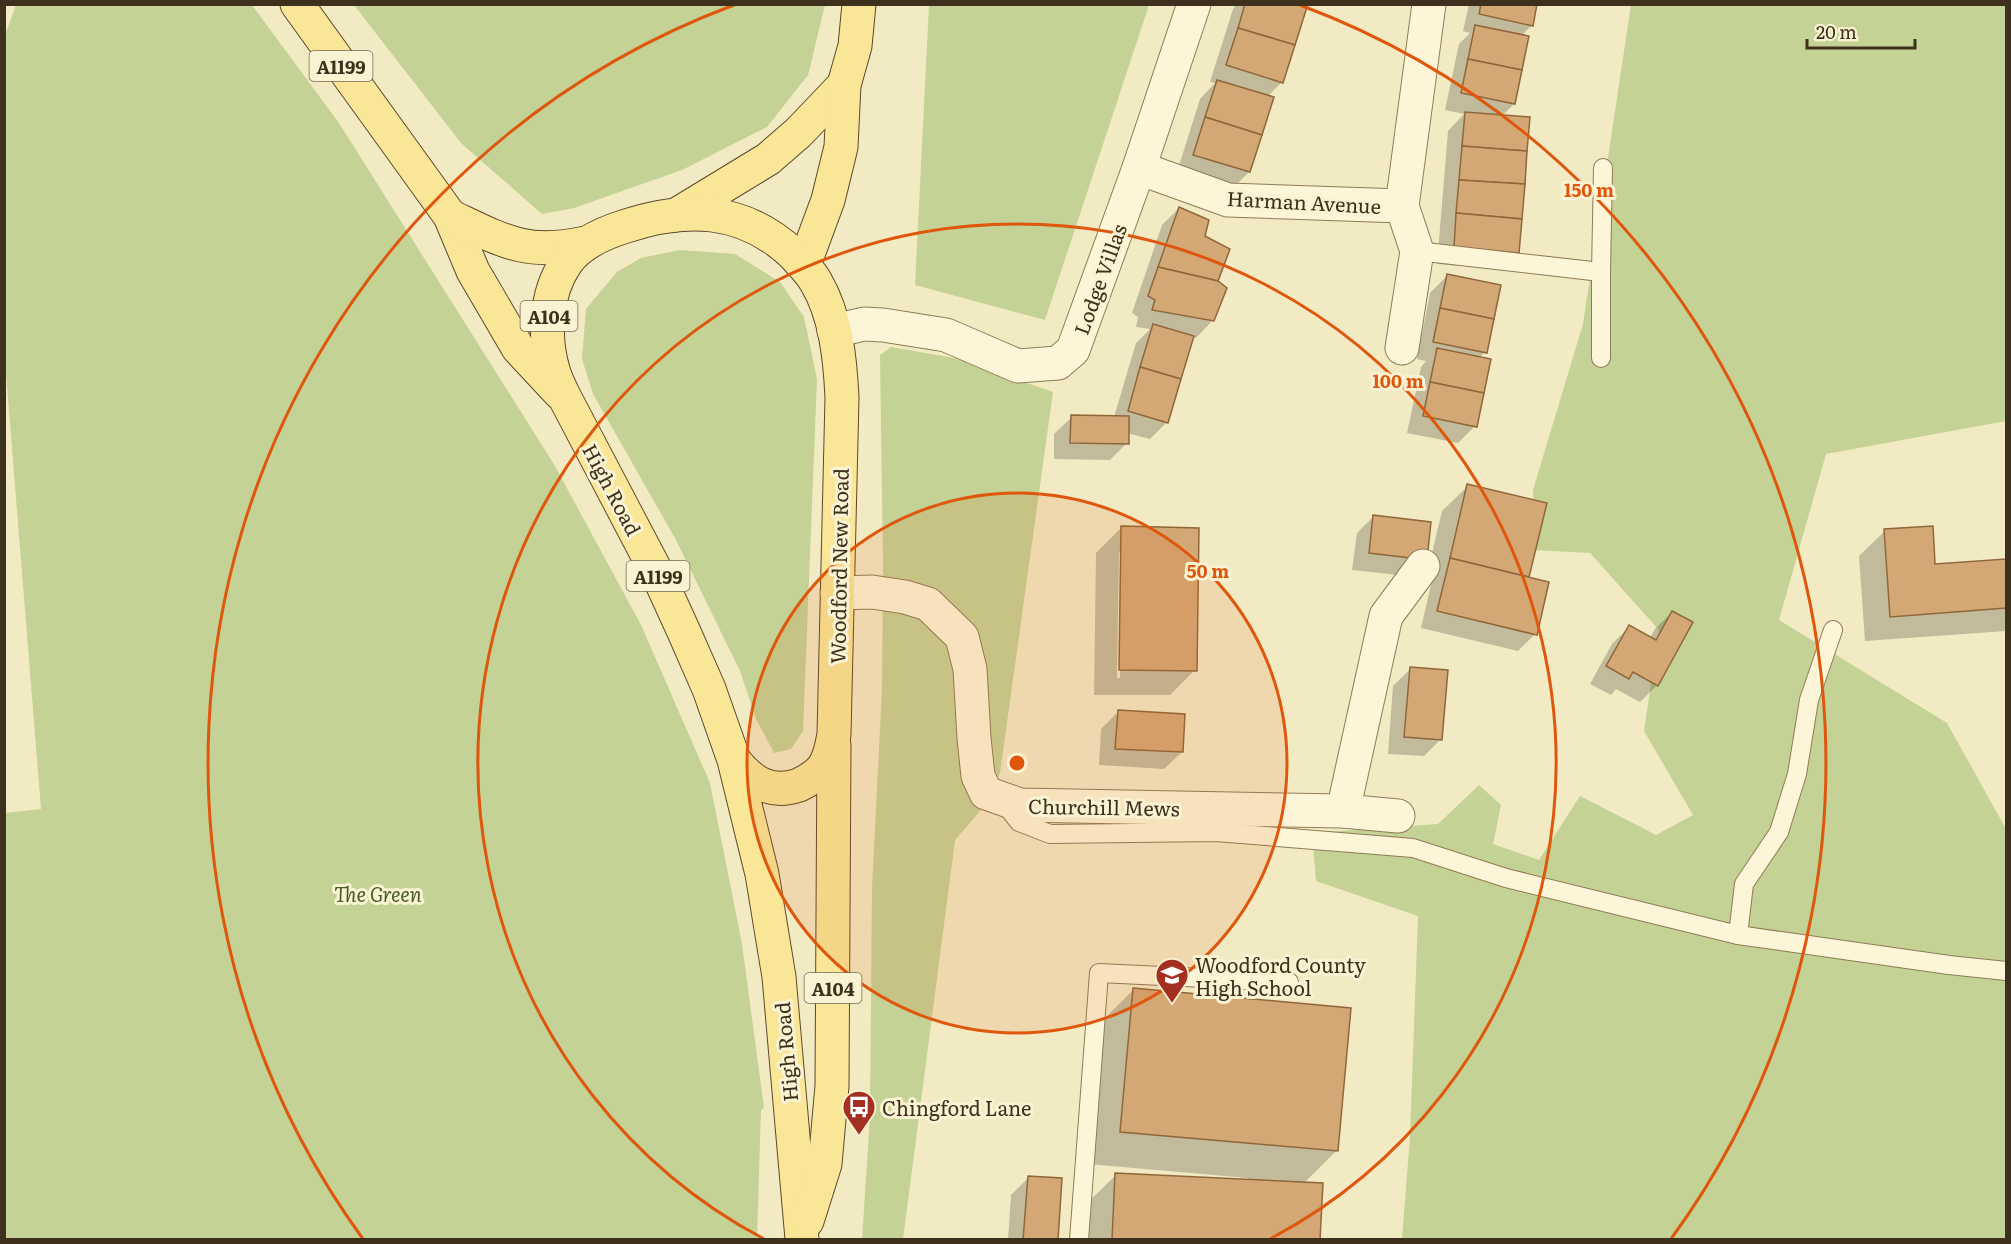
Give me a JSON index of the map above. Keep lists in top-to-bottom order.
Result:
{
  "streets": {
    "main road": [
      "A1199",
      "A104",
      "High Road",
      "Woodford New Road"
    ],
    "street": ["Harman Avenue", "Lodge Villas", "Churchill Mews"]
  },
  "crossings": [
    ["A1199", "High Road"],
    ["A1199", "Woodford New Road"],
    ["Harman Avenue", "Lodge Villas"],
    ["Lodge Villas", "Woodford New Road"],
    ["High Road", "Woodford New Road"],
    ["Woodford New Road", "Churchill Mews"]
  ],
  "parks": ["The Green"],
  "places": {
    "school or university": ["Woodford County High School"],
    "bus stop": ["Chingford Lane"]
  },
  "scale_bar": "20 m",
  "rings": ["150 m", "100 m", "50 m"]
}
